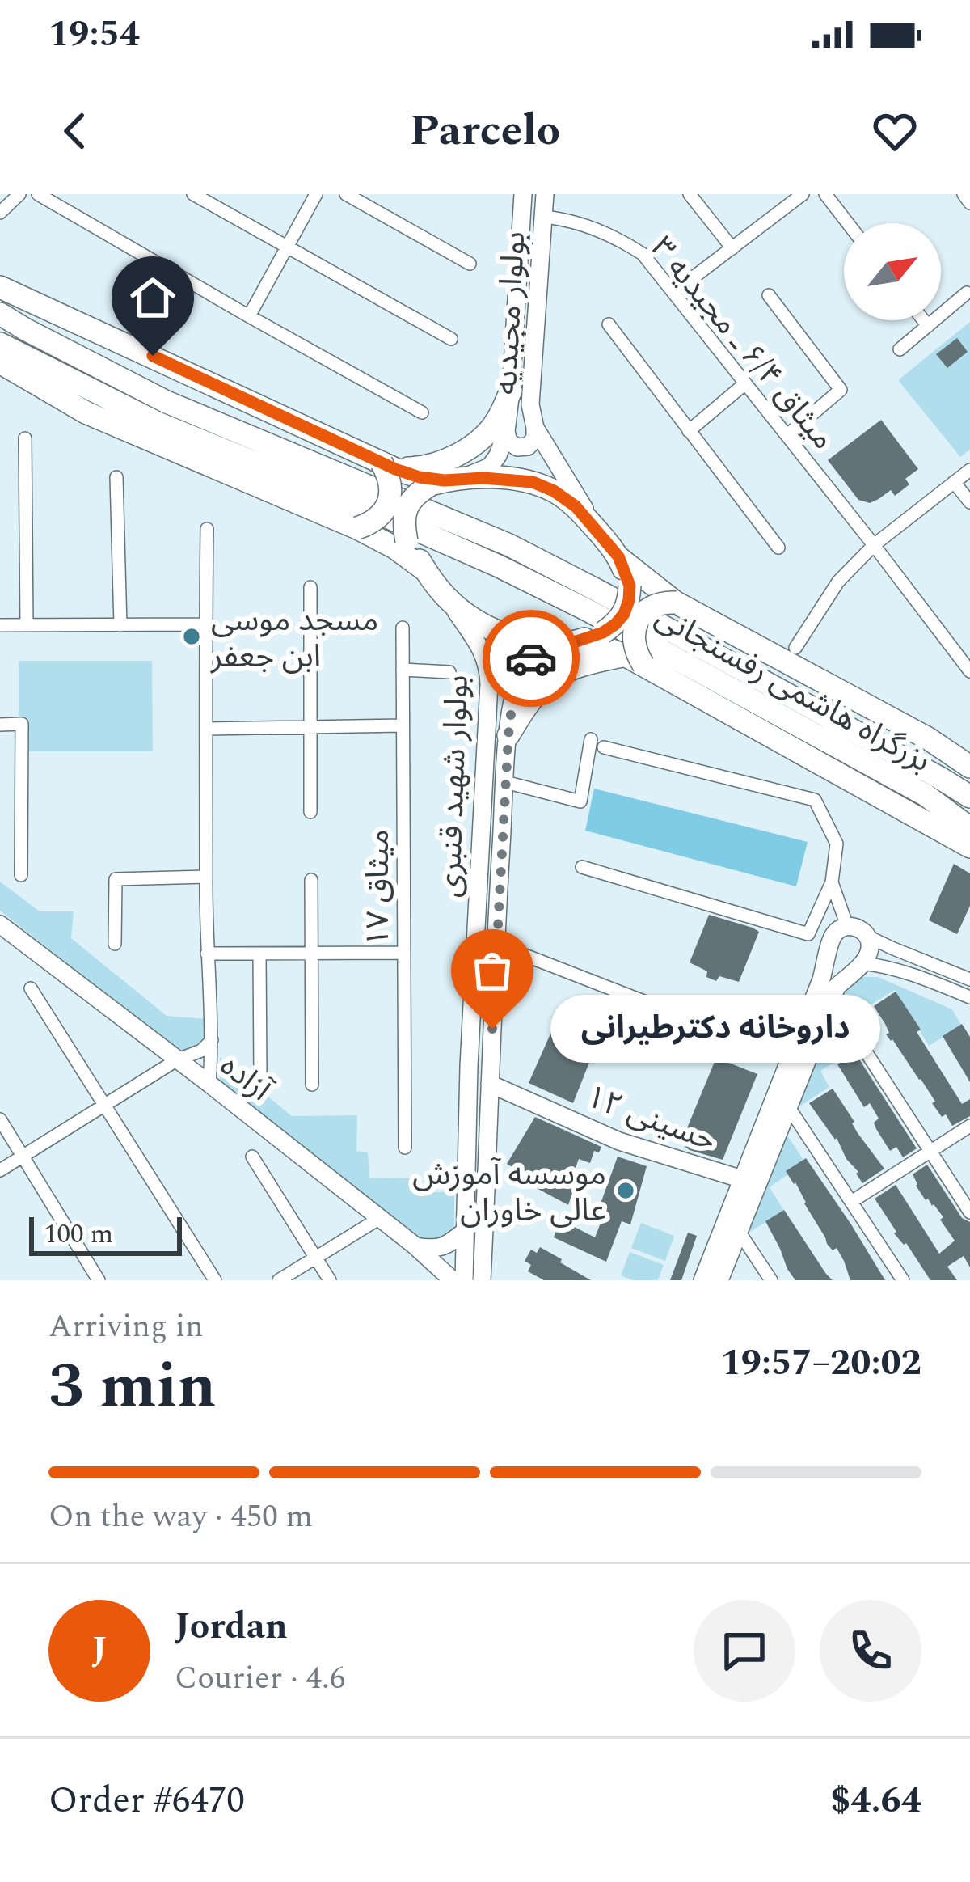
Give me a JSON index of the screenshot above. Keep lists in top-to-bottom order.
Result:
{
  "streets": {
    "highway": ["بزرگراه هاشمی رفسنجانی"],
    "main road": [
      "بولوار مجیدیه",
      "بولوار شهید قنبری",
      "آزاده",
      "حسینی ۱۲"
    ],
    "street": ["میثاق ۶/۴ ـ مجیدیه ۳", "میثاق ۱۷"]
  },
  "crossings": [
    ["بولوار مجیدیه", "میثاق ۶/۴ ـ مجیدیه ۳"],
    ["بولوار مجیدیه", "بزرگراه هاشمی رفسنجانی"],
    ["بولوار مجیدیه", "بولوار شهید قنبری"],
    ["بزرگراه هاشمی رفسنجانی", "بولوار شهید قنبری"],
    ["بولوار شهید قنبری", "حسینی ۱۲"]
  ],
  "places": ["مسجد موسی ابن جعفر", "داروخانه دکترطیرانی", "موسسه آموزش عالی خاوران"],
  "scale_bar": "100 m",
  "north": "top right",
  "page": {
    "status": "19:54",
    "header": "Parcelo",
    "bubble": "داروخانه دکترطیرانی",
    "scale": "100 m",
    "heading": ["3 min", "Arriving in", "19:57–20:02"],
    "panel": [
      "Jordan",
      "Courier · 4.6",
      "Order #6470",
      "$4.64"
    ],
    "bar": "On the way · 450 m",
    "round": "J"
  }
}
